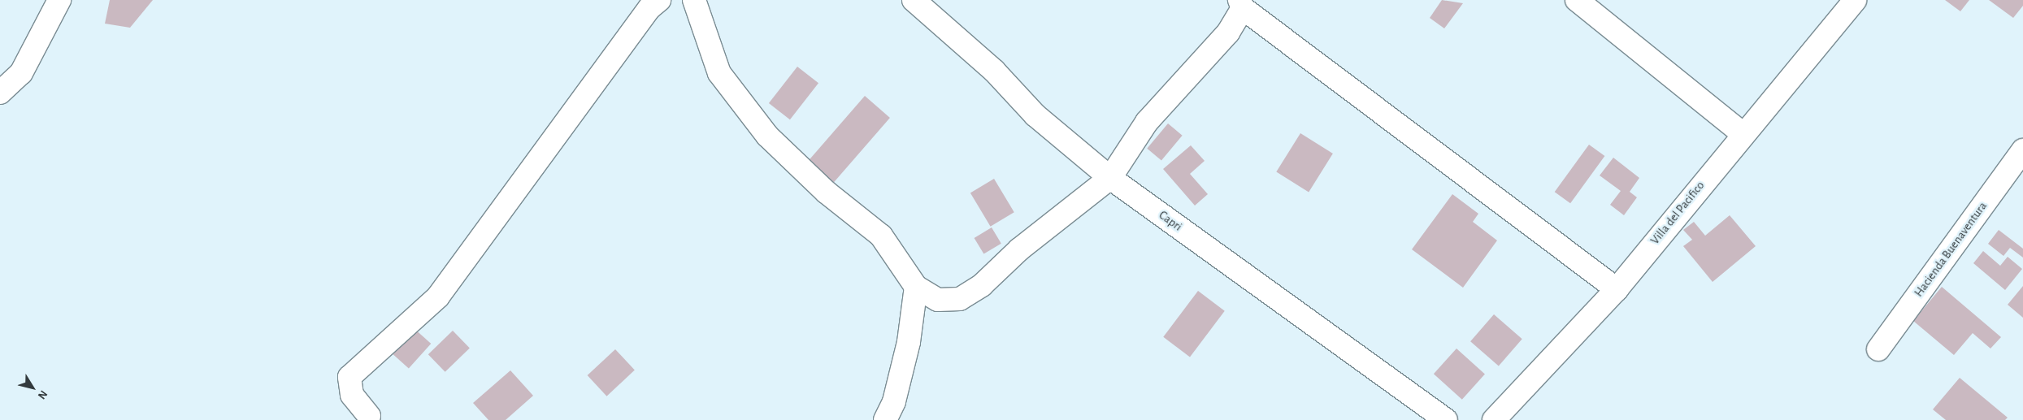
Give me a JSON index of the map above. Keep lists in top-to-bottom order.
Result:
{
  "streets": {
    "street": ["Villa del Pacifico", "Capri", "Hacienda Buenaventura"]
  },
  "north": "bottom right"
}
